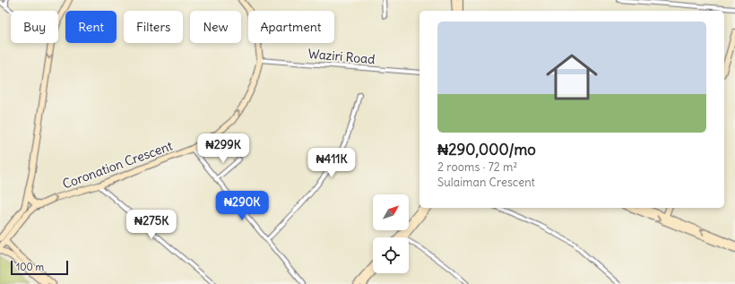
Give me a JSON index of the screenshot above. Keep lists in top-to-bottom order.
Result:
{
  "streets": {
    "main road": ["Coronation Crescent"],
    "street": ["Waziri Road"]
  },
  "crossings": [
    ["Waziri Road", "Coronation Crescent"]
  ],
  "one_way": ["Coronation Crescent"],
  "scale_bar": "100 m",
  "north": "top right",
  "page": {
    "chip": [
      "Buy",
      "Rent",
      "Filters",
      "New",
      "Apartment"
    ],
    "list": [
      {
        "name": "₦290,000/mo",
        "note": "2 rooms · 72 m² · Sulaiman Crescent"
      }
    ],
    "price": [
      "₦299K",
      "₦411K",
      "₦290K",
      "₦275K"
    ],
    "scale": "100 m"
  }
}
